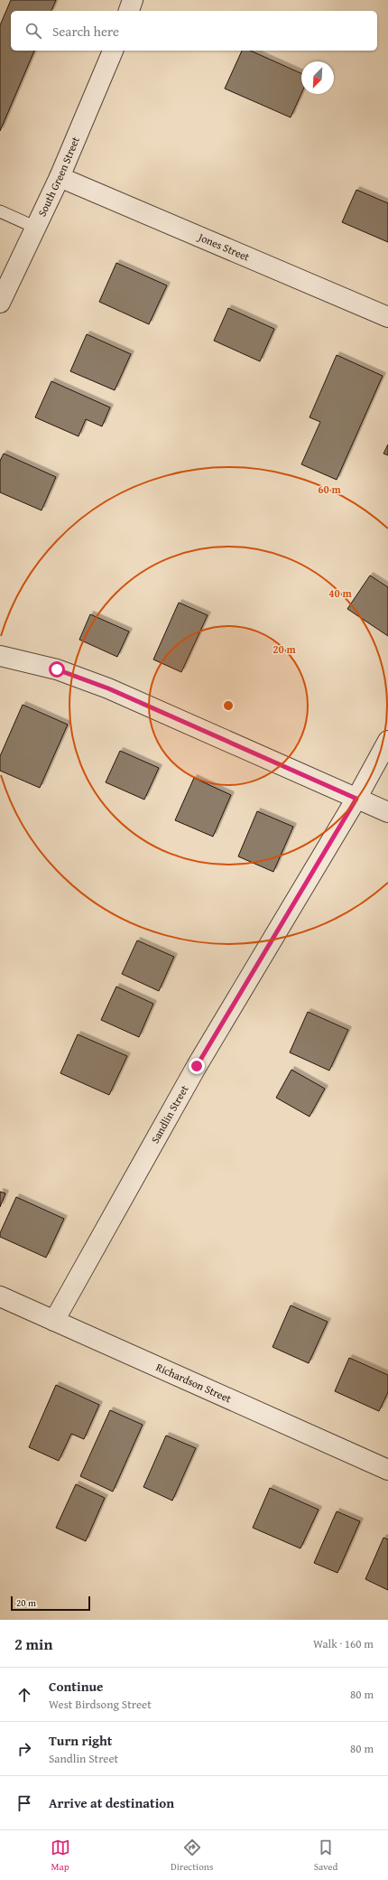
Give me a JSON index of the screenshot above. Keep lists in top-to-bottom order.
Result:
{
  "streets": {
    "street": [
      "South Green Street",
      "Jones Street",
      "Sandlin Street",
      "Richardson Street"
    ]
  },
  "crossings": [
    ["South Green Street", "Jones Street"],
    ["Sandlin Street", "Richardson Street"]
  ],
  "scale_bar": "20 m",
  "north": "bottom left",
  "page": {
    "search": "Search here",
    "scale": "20 m",
    "heading": ["2 min", "Walk · 160 m"],
    "list": [
      ["Continue", "West Birdsong Street", "80 m"],
      ["Turn right", "Sandlin Street", "80 m"],
      "Arrive at destination"
    ],
    "nav": ["Map", "Directions", "Saved"]
  },
  "rings": ["60 m", "40 m", "20 m"]
}
